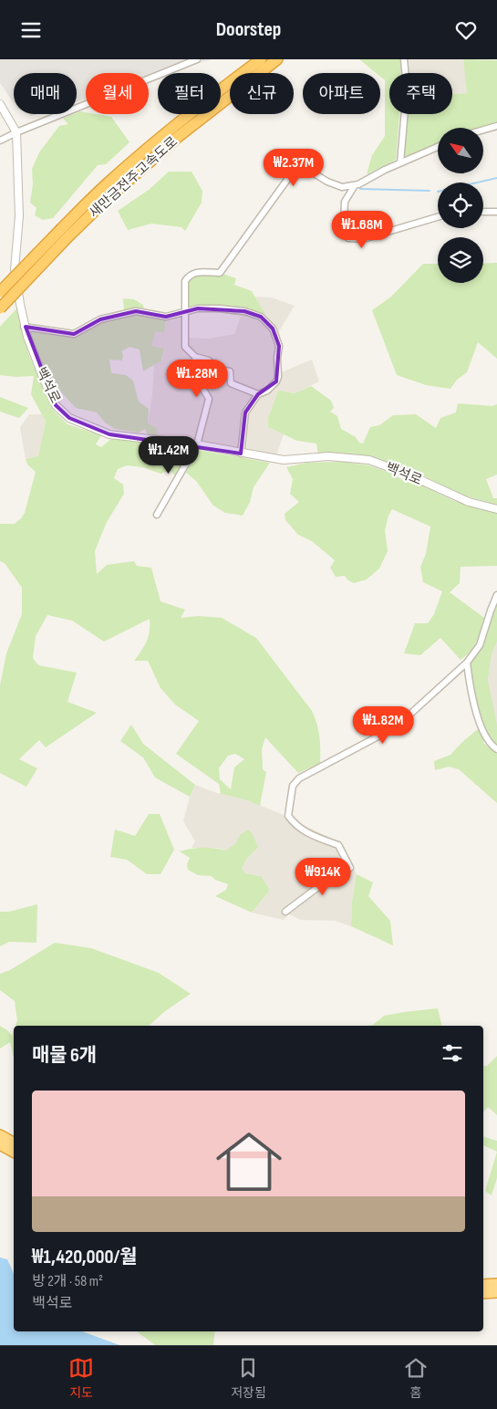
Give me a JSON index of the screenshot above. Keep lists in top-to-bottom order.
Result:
{
  "streets": {
    "highway": ["새만금전주고속도로"],
    "street": ["백석로"]
  },
  "north": "top left",
  "page": {
    "header": "Doorstep",
    "chip": [
      "매매",
      "월세",
      "필터",
      "신규",
      "아파트",
      "주택"
    ],
    "price": [
      "₩2.37M",
      "₩1.68M",
      "₩1.28M",
      "₩1.42M",
      "₩1.82M",
      "₩914K"
    ],
    "heading": "매물 6개",
    "list": [
      {
        "name": "₩1,420,000/월",
        "note": "방 2개 · 58 m² · 백석로"
      }
    ],
    "tabs": ["지도", "저장됨", "홈"]
  }
}
